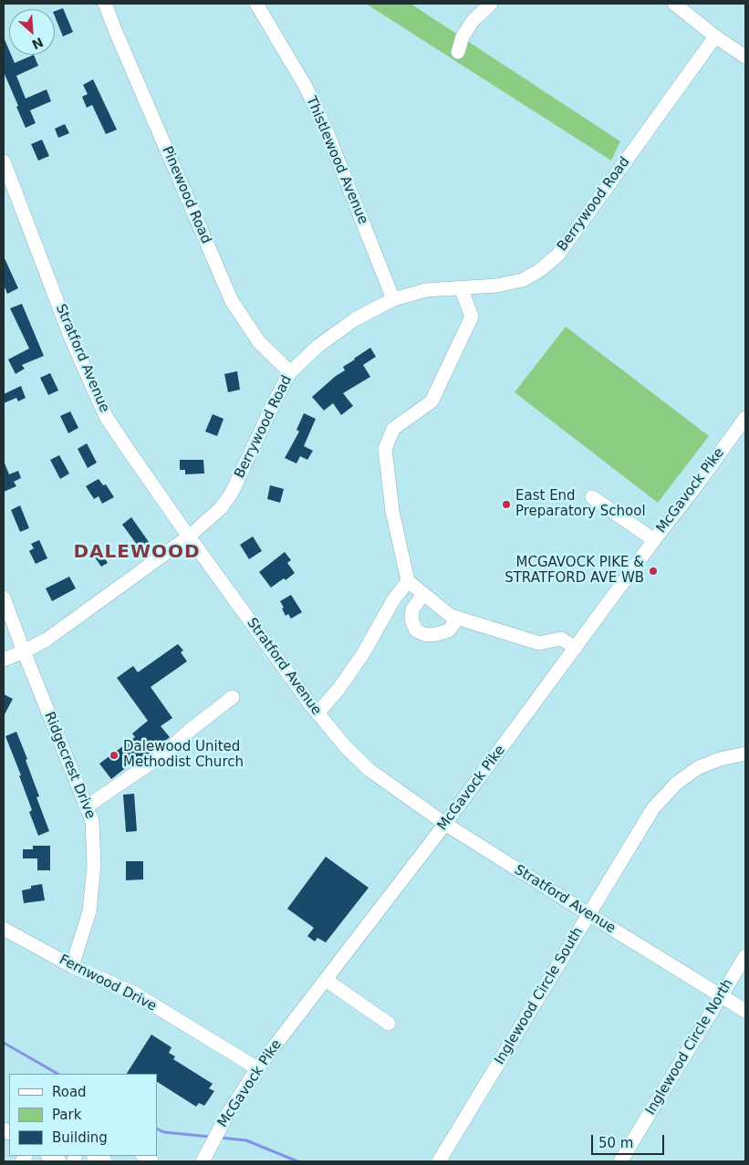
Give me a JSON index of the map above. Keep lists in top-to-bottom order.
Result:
{
  "streets": {
    "street": [
      "Thistlewood Avenue",
      "Pinewood Road",
      "Berrywood Road",
      "Stratford Avenue",
      "McGavock Pike",
      "Ridgecrest Drive",
      "Fernwood Drive",
      "Inglewood Circle South",
      "Inglewood Circle North"
    ]
  },
  "crossings": [
    ["Thistlewood Avenue", "Berrywood Road"],
    ["Pinewood Road", "Berrywood Road"],
    ["Berrywood Road", "Stratford Avenue"],
    ["Berrywood Road", "Ridgecrest Drive"],
    ["Stratford Avenue", "McGavock Pike"],
    ["Stratford Avenue", "Inglewood Circle South"],
    ["Stratford Avenue", "Inglewood Circle North"],
    ["McGavock Pike", "Fernwood Drive"],
    ["Ridgecrest Drive", "Fernwood Drive"]
  ],
  "districts": ["DALEWOOD"],
  "places": ["East End Preparatory School", "MCGAVOCK PIKE & STRATFORD AVE WB", "Dalewood United Methodist Church"],
  "legend": ["Road", "Park", "Building"],
  "scale_bar": "50 m",
  "north": "bottom right"
}
